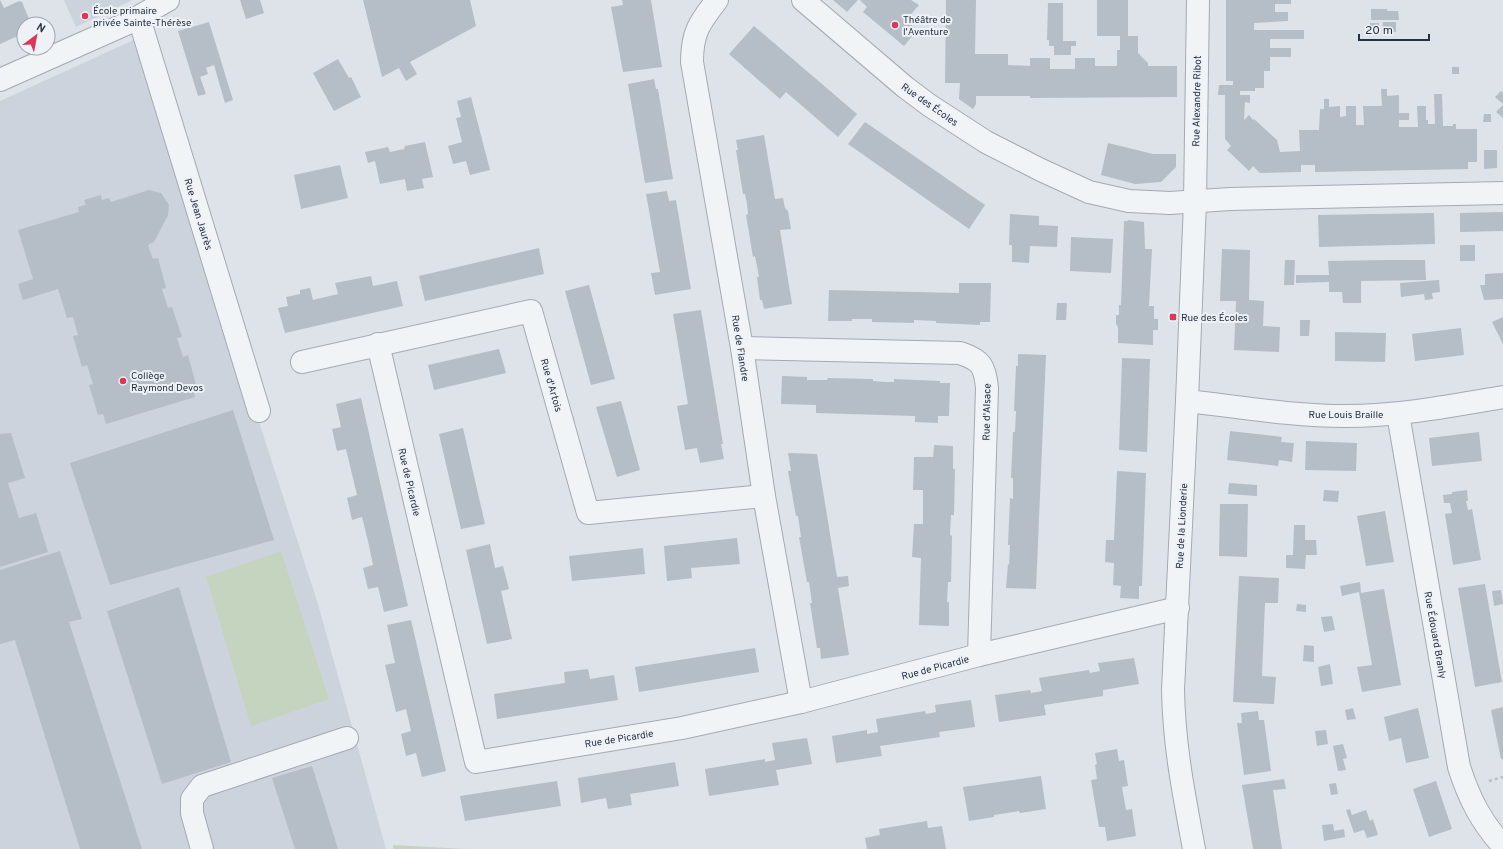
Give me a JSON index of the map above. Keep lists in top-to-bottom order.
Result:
{
  "streets": {
    "street": [
      "Rue Alexandre Ribot",
      "Rue des Écoles",
      "Rue Jean Jaurès",
      "Rue de Flandre",
      "Rue d'Artois",
      "Rue d'Alsace",
      "Rue Louis Braille",
      "Rue de Picardie",
      "Rue de la Lionderie",
      "Rue Édouard Branly"
    ]
  },
  "crossings": [
    ["Rue Alexandre Ribot", "Rue des Écoles"],
    ["Rue Alexandre Ribot", "Rue de la Lionderie"],
    ["Rue des Écoles", "Rue de la Lionderie"],
    ["Rue de Flandre", "Rue d'Artois"],
    ["Rue de Flandre", "Rue d'Alsace"],
    ["Rue de Flandre", "Rue de Picardie"],
    ["Rue d'Artois", "Rue de Picardie"],
    ["Rue d'Alsace", "Rue de Picardie"],
    ["Rue Louis Braille", "Rue de la Lionderie"],
    ["Rue Louis Braille", "Rue Édouard Branly"],
    ["Rue de Picardie", "Rue de la Lionderie"]
  ],
  "places": {
    "other": ["École primaire privée Sainte-Thérèse", "Théâtre de l'Aventure", "Collège Raymond Devos"],
    "transit": ["Rue des Écoles"]
  },
  "scale_bar": "20 m",
  "north": "top right"
}
